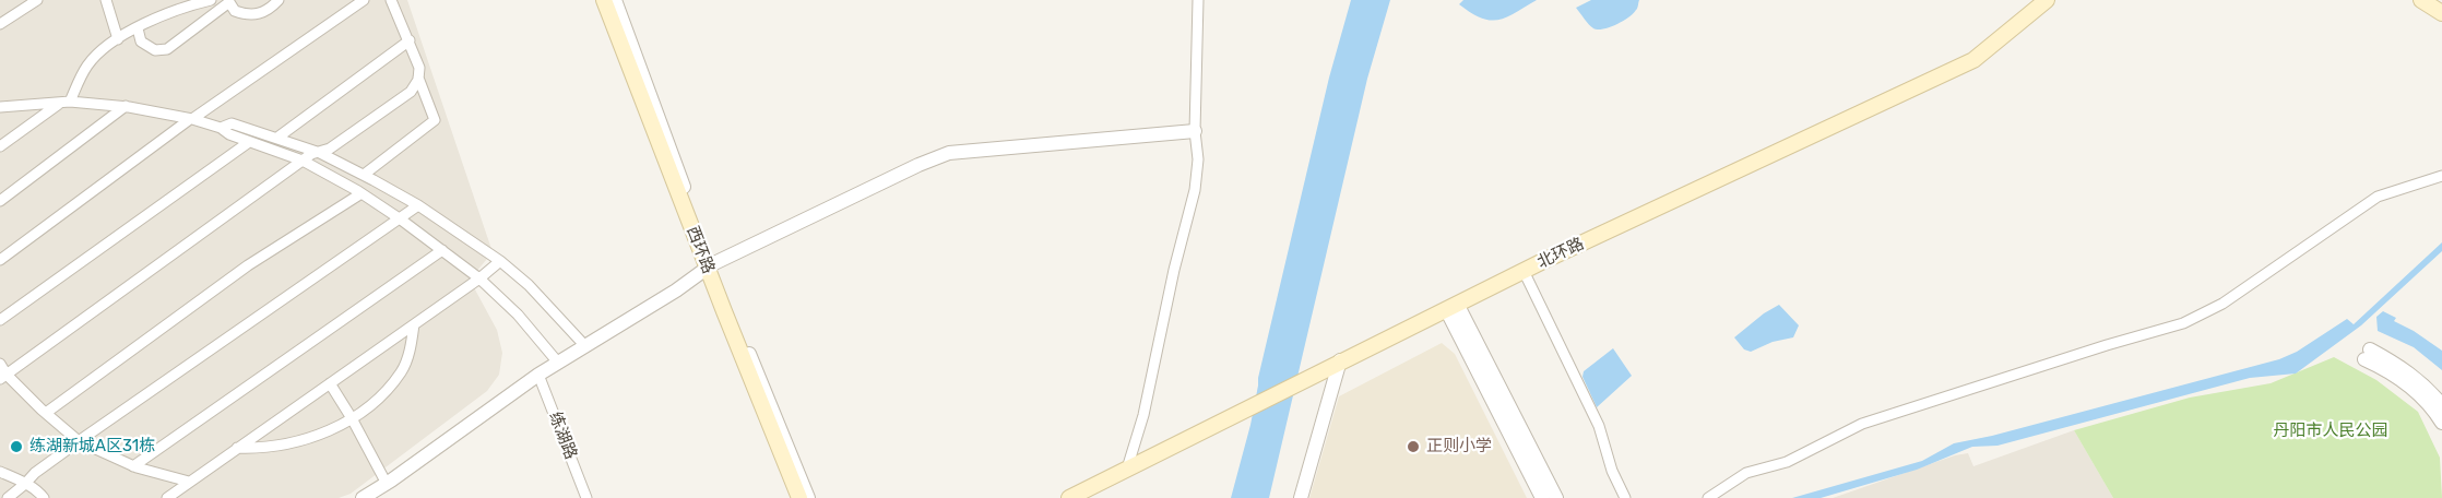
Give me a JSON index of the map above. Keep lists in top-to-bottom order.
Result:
{
  "streets": {
    "main road": ["西环路", "北环路"],
    "street": ["练湖路"]
  },
  "parks": ["丹阳市人民公园"],
  "places": ["练湖新城A区31栋", "正则小学"]
}
